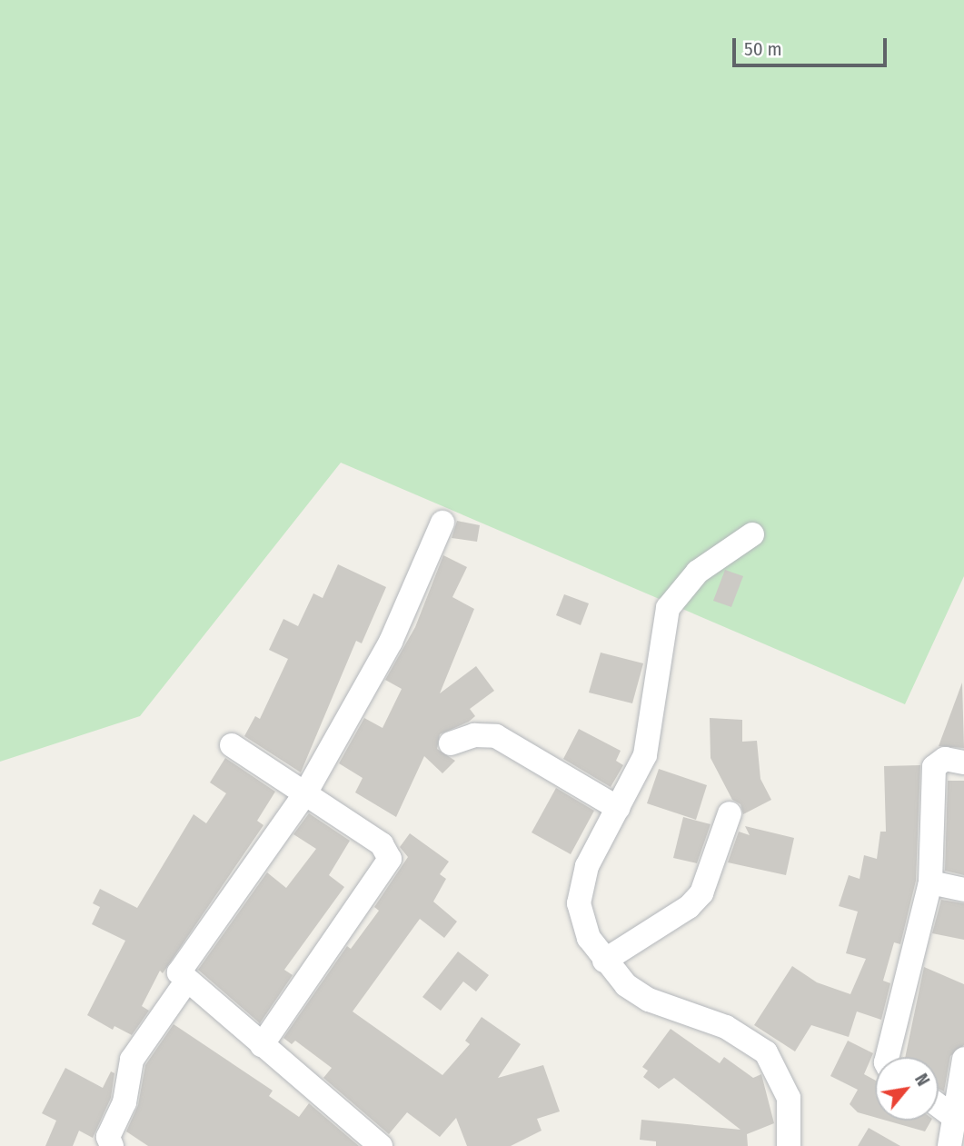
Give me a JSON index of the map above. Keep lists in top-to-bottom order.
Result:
{
  "scale_bar": "50 m",
  "north": "top right"
}
